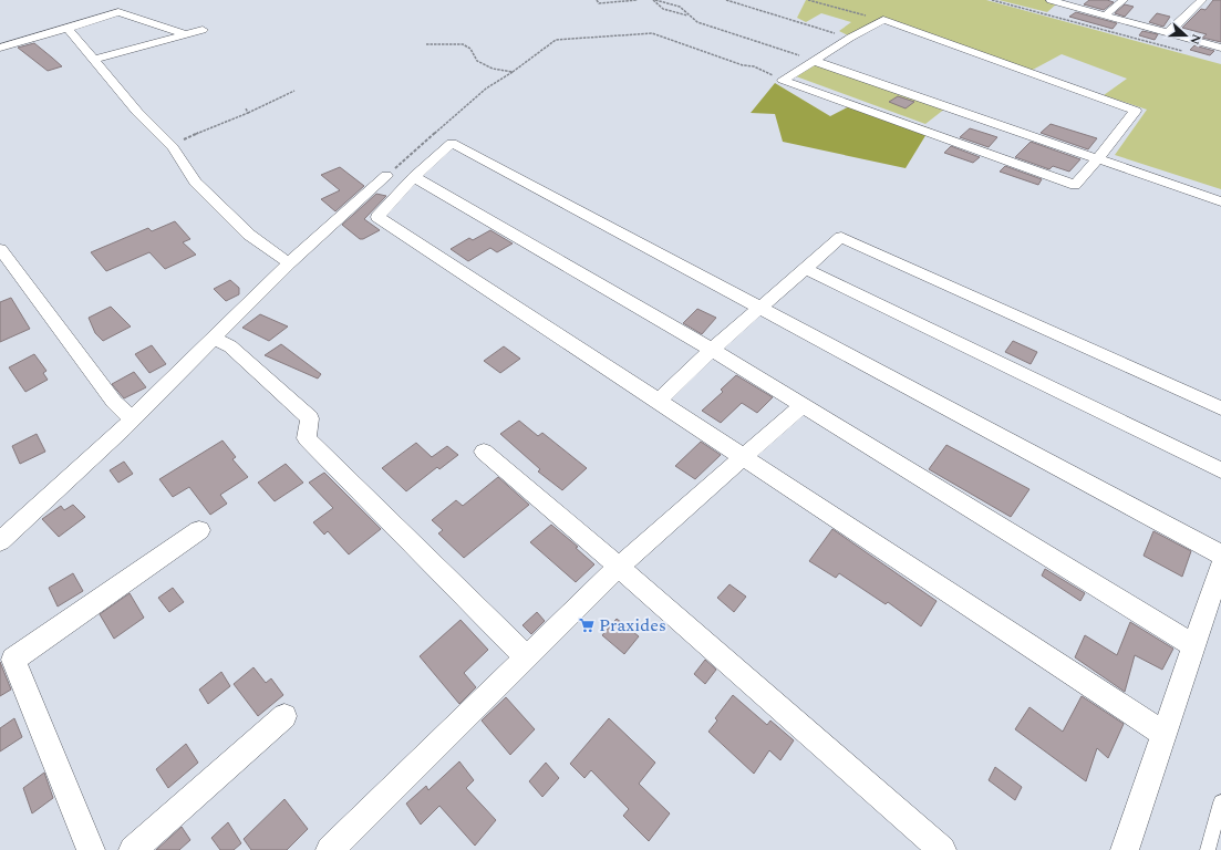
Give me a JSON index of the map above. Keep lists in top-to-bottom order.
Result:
{
  "places": {
    "supermarket": ["Praxides"]
  },
  "north": "right"
}
